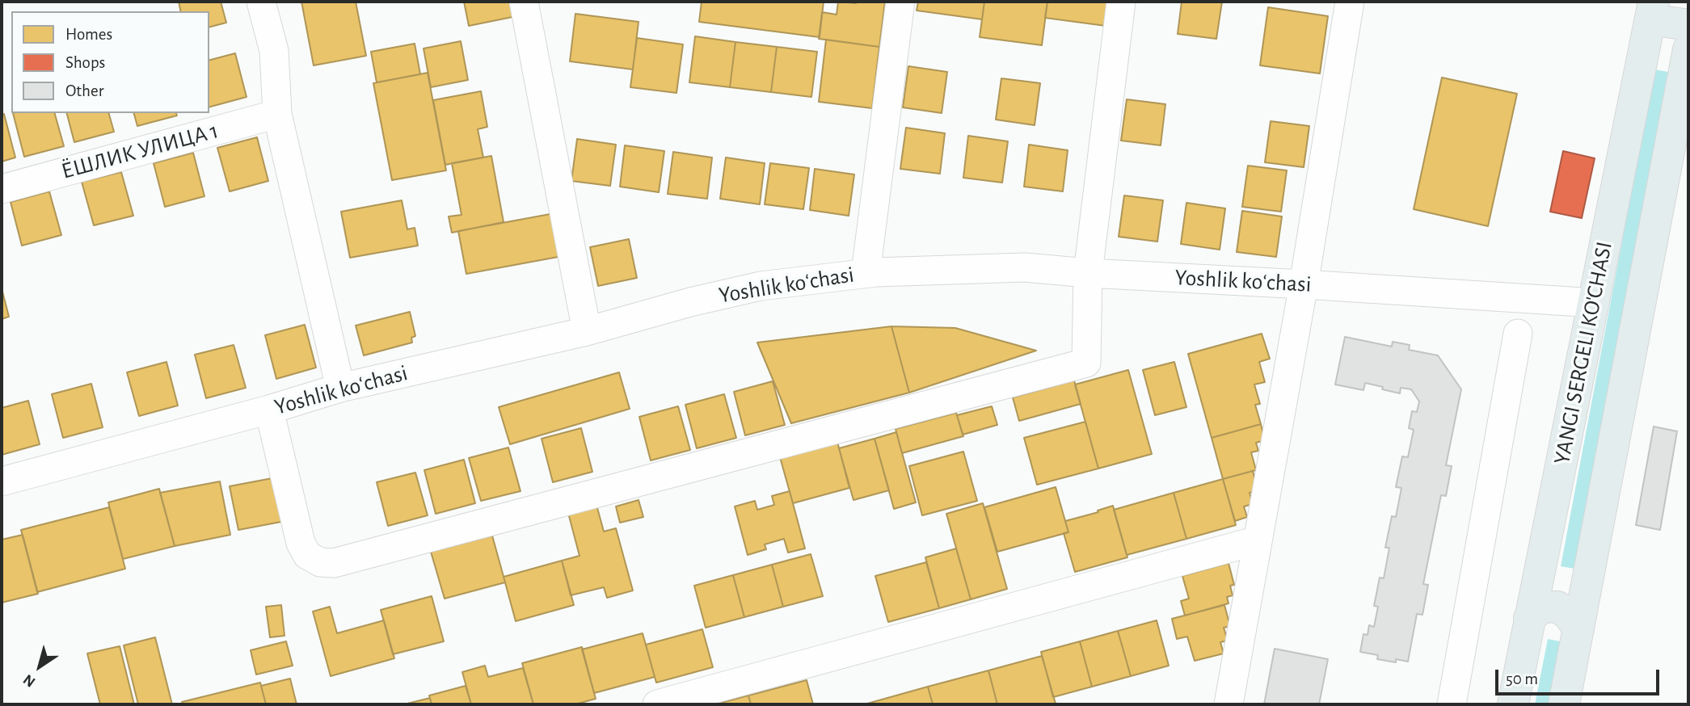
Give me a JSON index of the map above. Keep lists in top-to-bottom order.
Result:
{
  "streets": {
    "main road": ["YANGI SERGELI KO'CHASI"],
    "street": ["ЁШЛИК УЛИЦА 1", "Yoshlik koʻchasi"]
  },
  "crossings": [
    ["Yoshlik koʻchasi", "YANGI SERGELI KO'CHASI"]
  ],
  "legend": ["Homes", "Shops", "Other"],
  "scale_bar": "50 m",
  "north": "bottom left"
}
